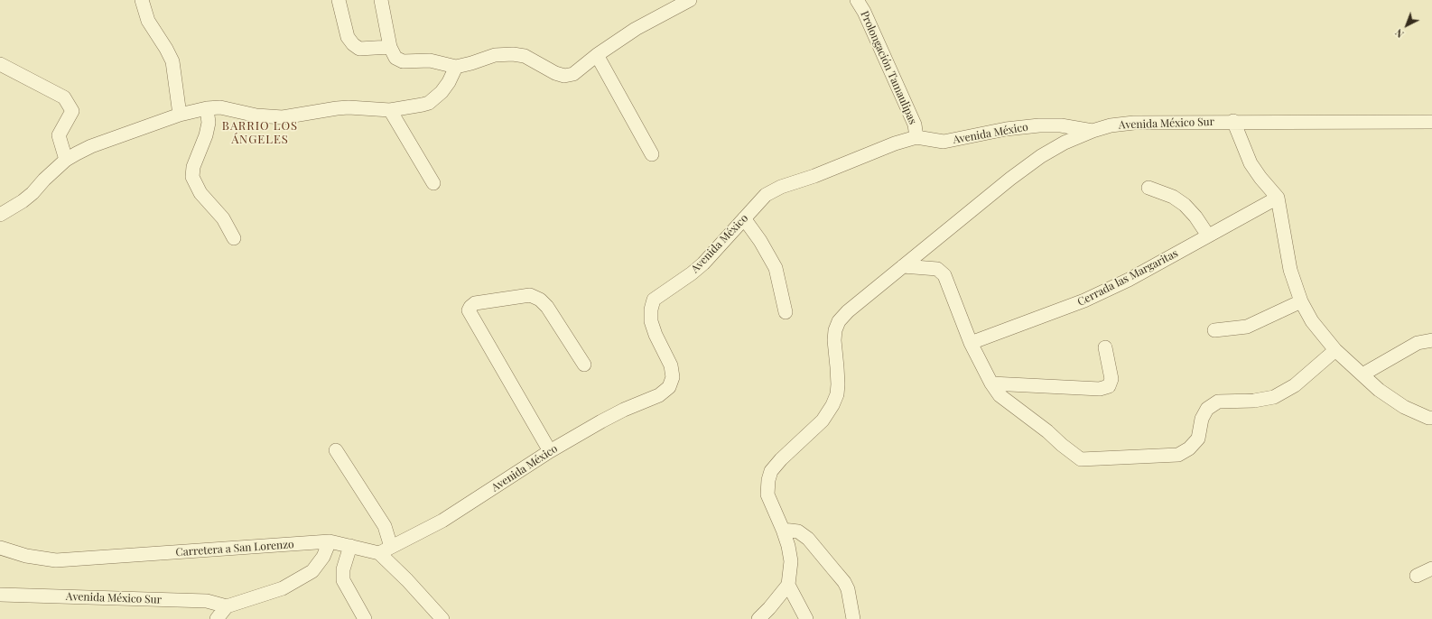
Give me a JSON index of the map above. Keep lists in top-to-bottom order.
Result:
{
  "streets": {
    "street": [
      "Prolongación Tamaulipas",
      "Avenida México Sur",
      "Avenida México",
      "Cerrada las Margaritas",
      "Carretera a San Lorenzo"
    ]
  },
  "crossings": [
    ["Prolongación Tamaulipas", "Avenida México"],
    ["Avenida México Sur", "Avenida México"],
    ["Avenida México", "Carretera a San Lorenzo"]
  ],
  "districts": ["BARRIO LOS ÁNGELES"],
  "north": "bottom left"
}
